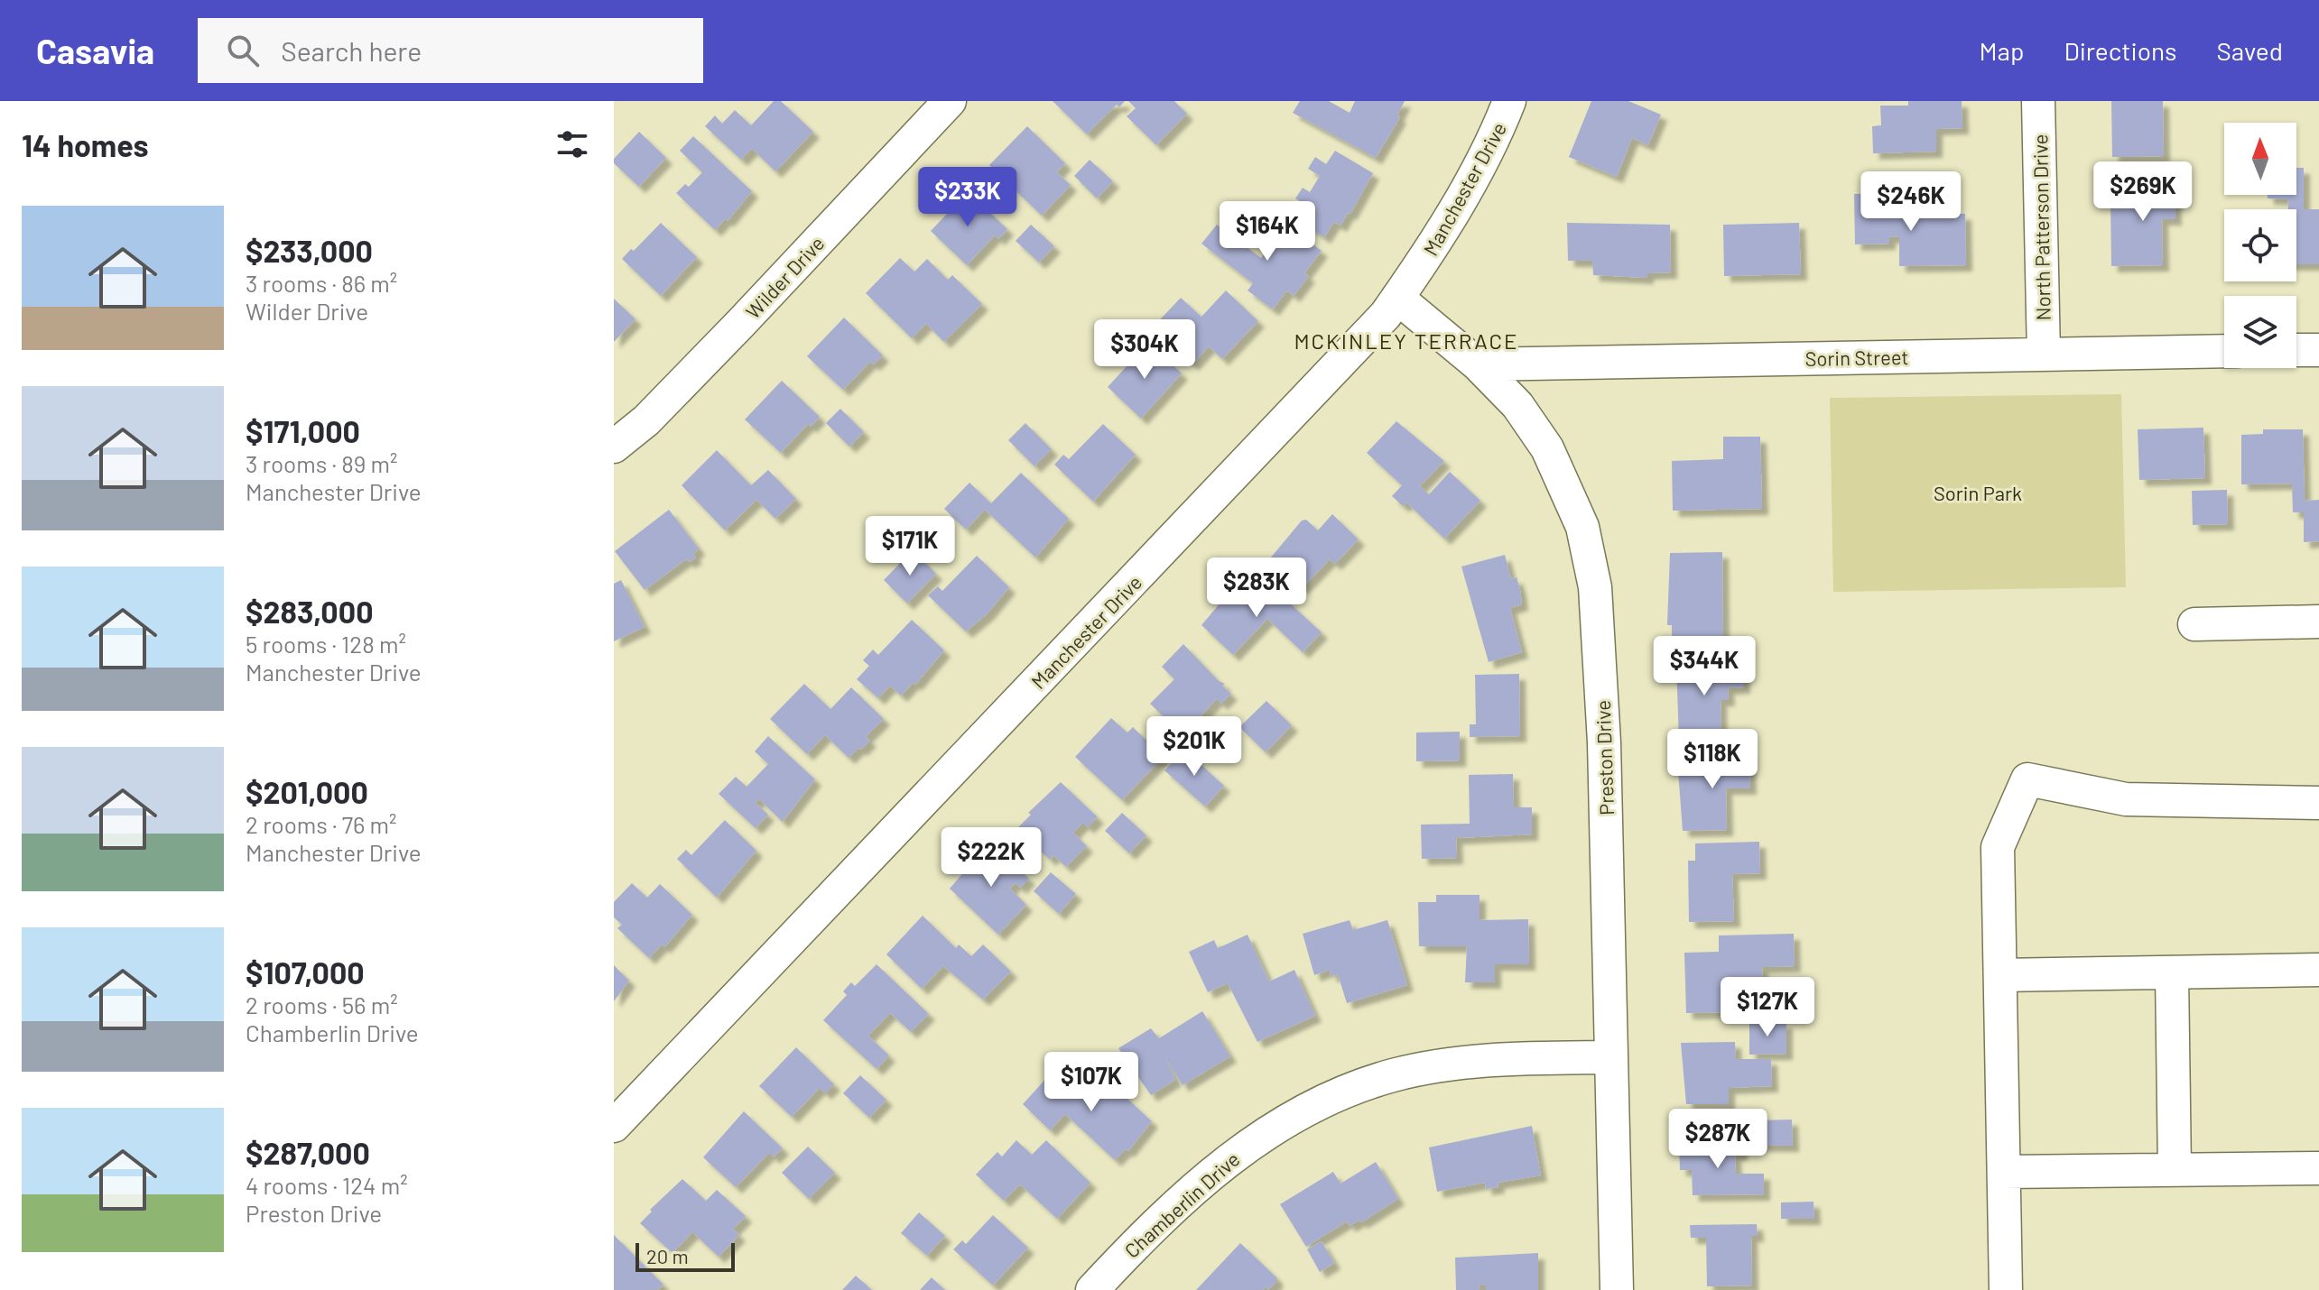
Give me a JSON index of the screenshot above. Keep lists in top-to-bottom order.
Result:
{
  "streets": {
    "street": [
      "Manchester Drive",
      "North Patterson Drive",
      "Wilder Drive",
      "Sorin Street",
      "Preston Drive",
      "Chamberlin Drive"
    ]
  },
  "crossings": [
    ["Manchester Drive", "Preston Drive"],
    ["North Patterson Drive", "Sorin Street"],
    ["Sorin Street", "Preston Drive"],
    ["Preston Drive", "Chamberlin Drive"]
  ],
  "districts": ["MCKINLEY TERRACE"],
  "parks": ["Sorin Park"],
  "scale_bar": "20 m",
  "north": "top",
  "page": {
    "header": "Casavia",
    "search": "Search here",
    "nav": ["Map", "Directions", "Saved"],
    "heading": "14 homes",
    "price": [
      "$269K",
      "$233K",
      "$246K",
      "$164K",
      "$304K",
      "$171K",
      "$283K",
      "$344K",
      "$201K",
      "$118K",
      "$222K",
      "$127K",
      "$107K",
      "$287K"
    ],
    "list": [
      {
        "name": "$233,000",
        "note": "3 rooms · 86 m² · Wilder Drive"
      },
      {
        "name": "$171,000",
        "note": "3 rooms · 89 m² · Manchester Drive"
      },
      {
        "name": "$283,000",
        "note": "5 rooms · 128 m² · Manchester Drive"
      },
      {
        "name": "$201,000",
        "note": "2 rooms · 76 m² · Manchester Drive"
      },
      {
        "name": "$107,000",
        "note": "2 rooms · 56 m² · Chamberlin Drive"
      },
      {
        "name": "$287,000",
        "note": "4 rooms · 124 m² · Preston Drive"
      }
    ],
    "scale": "20 m"
  }
}
